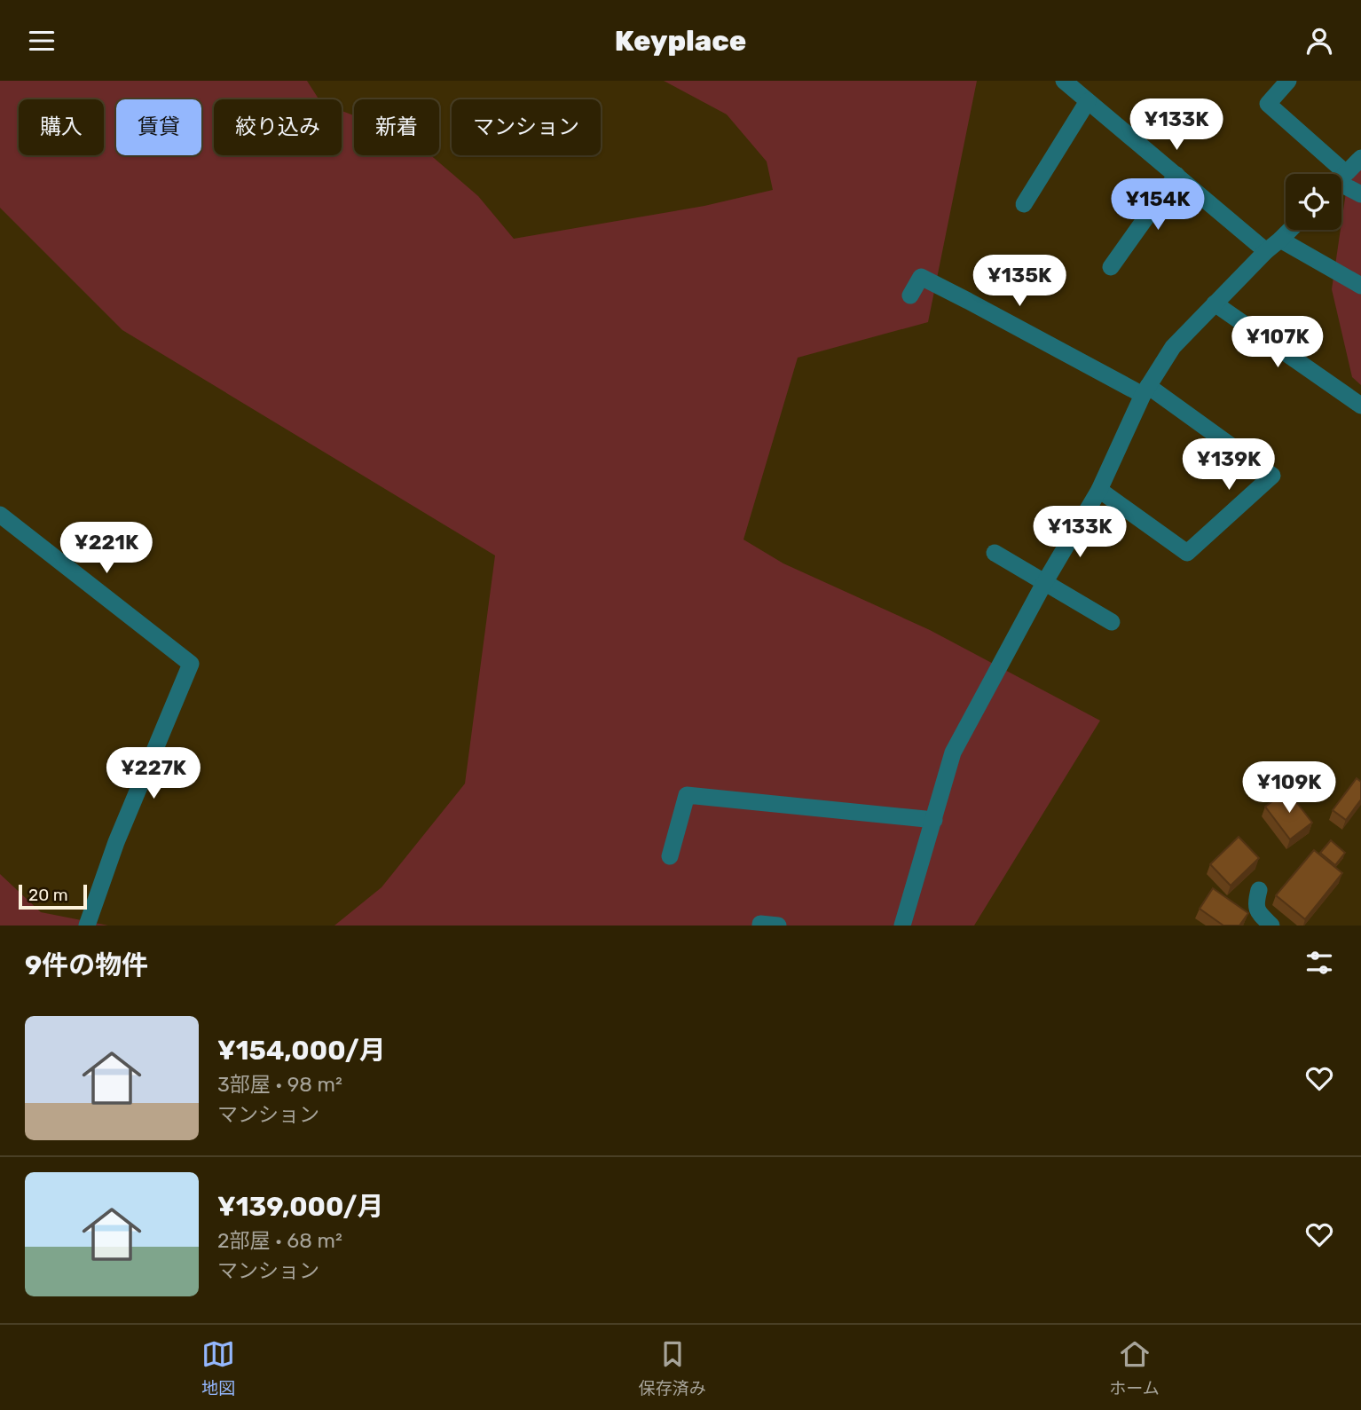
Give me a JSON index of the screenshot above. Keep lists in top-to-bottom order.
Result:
{
  "scale_bar": "20 m",
  "page": {
    "header": "Keyplace",
    "price": [
      "¥133K",
      "¥154K",
      "¥135K",
      "¥107K",
      "¥139K",
      "¥133K",
      "¥221K",
      "¥227K",
      "¥109K"
    ],
    "chip": [
      "購入",
      "賃貸",
      "絞り込み",
      "新着",
      "マンション"
    ],
    "scale": "20 m",
    "heading": "9件の物件",
    "list": [
      {
        "name": "¥154,000/月",
        "note": "3部屋 · 98 m² · マンション"
      },
      {
        "name": "¥139,000/月",
        "note": "2部屋 · 68 m² · マンション"
      }
    ],
    "tabs": ["地図", "保存済み", "ホーム"]
  }
}
